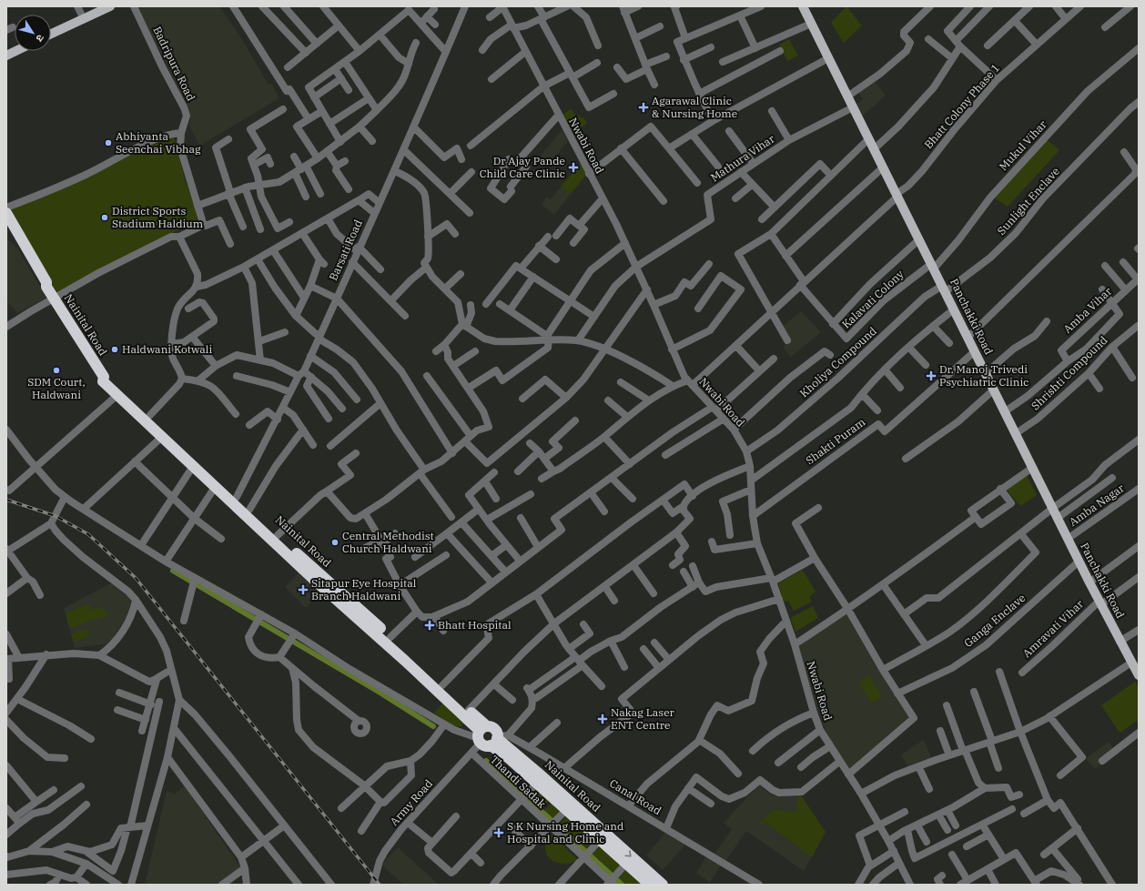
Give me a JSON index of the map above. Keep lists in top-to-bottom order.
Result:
{
  "streets": {
    "highway": ["Nainital Road"],
    "main road": ["Panchakki Road"],
    "street": [
      "Badripura Road",
      "Bhatt Colony Phase 1",
      "Nwabi Road",
      "Mukul Vihar",
      "Mathura Vihar",
      "Sunlight Enclave",
      "Barsati Road",
      "Kalavati Colony",
      "Amba Vihar",
      "Kholiya Compound",
      "Shrishti Compound",
      "Shakti Puram",
      "Amba Nagar",
      "Ganga Enclave",
      "Amravati Vihar",
      "Thandi Sadak",
      "Canal Road",
      "Army Road"
    ]
  },
  "crossings": [
    ["Bhatt Colony Phase 1", "Nwabi Road"],
    ["Bhatt Colony Phase 1", "Panchakki Road"],
    ["Nwabi Road", "Mathura Vihar"],
    ["Nwabi Road", "Kholiya Compound"],
    ["Nwabi Road", "Shakti Puram"],
    ["Mukul Vihar", "Kalavati Colony"],
    ["Mukul Vihar", "Panchakki Road"],
    ["Mathura Vihar", "Panchakki Road"],
    ["Sunlight Enclave", "Panchakki Road"],
    ["Sunlight Enclave", "Kholiya Compound"],
    ["Barsati Road", "Nainital Road"],
    ["Kalavati Colony", "Panchakki Road"],
    ["Panchakki Road", "Kholiya Compound"],
    ["Panchakki Road", "Shrishti Compound"],
    ["Panchakki Road", "Shakti Puram"],
    ["Panchakki Road", "Amba Nagar"],
    ["Panchakki Road", "Ganga Enclave"],
    ["Panchakki Road", "Amravati Vihar"],
    ["Nainital Road", "Canal Road"],
    ["Nainital Road", "Army Road"],
    ["Thandi Sadak", "Army Road"],
    ["Canal Road", "Army Road"]
  ],
  "places": {
    "health": [
      "Agarawal Clinic & Nursing Home",
      "Dr Ajay Pande Child Care Clinic",
      "Dr. Manoj Trivedi Psychiatric Clinic",
      "Sitapur Eye Hospital Branch Haldwani",
      "Bhatt Hospital",
      "Nakag Laser ENT Centre",
      "S K Nursing Home and Hospital and Clinic"
    ],
    "other": [
      "Abhiyanta Seenchai Vibhag",
      "District Sports Stadium Haldium",
      "Haldwani Kotwali",
      "SDM Court, Haldwani",
      "Central Methodist Church Haldwani"
    ]
  },
  "north": "bottom right"
}
